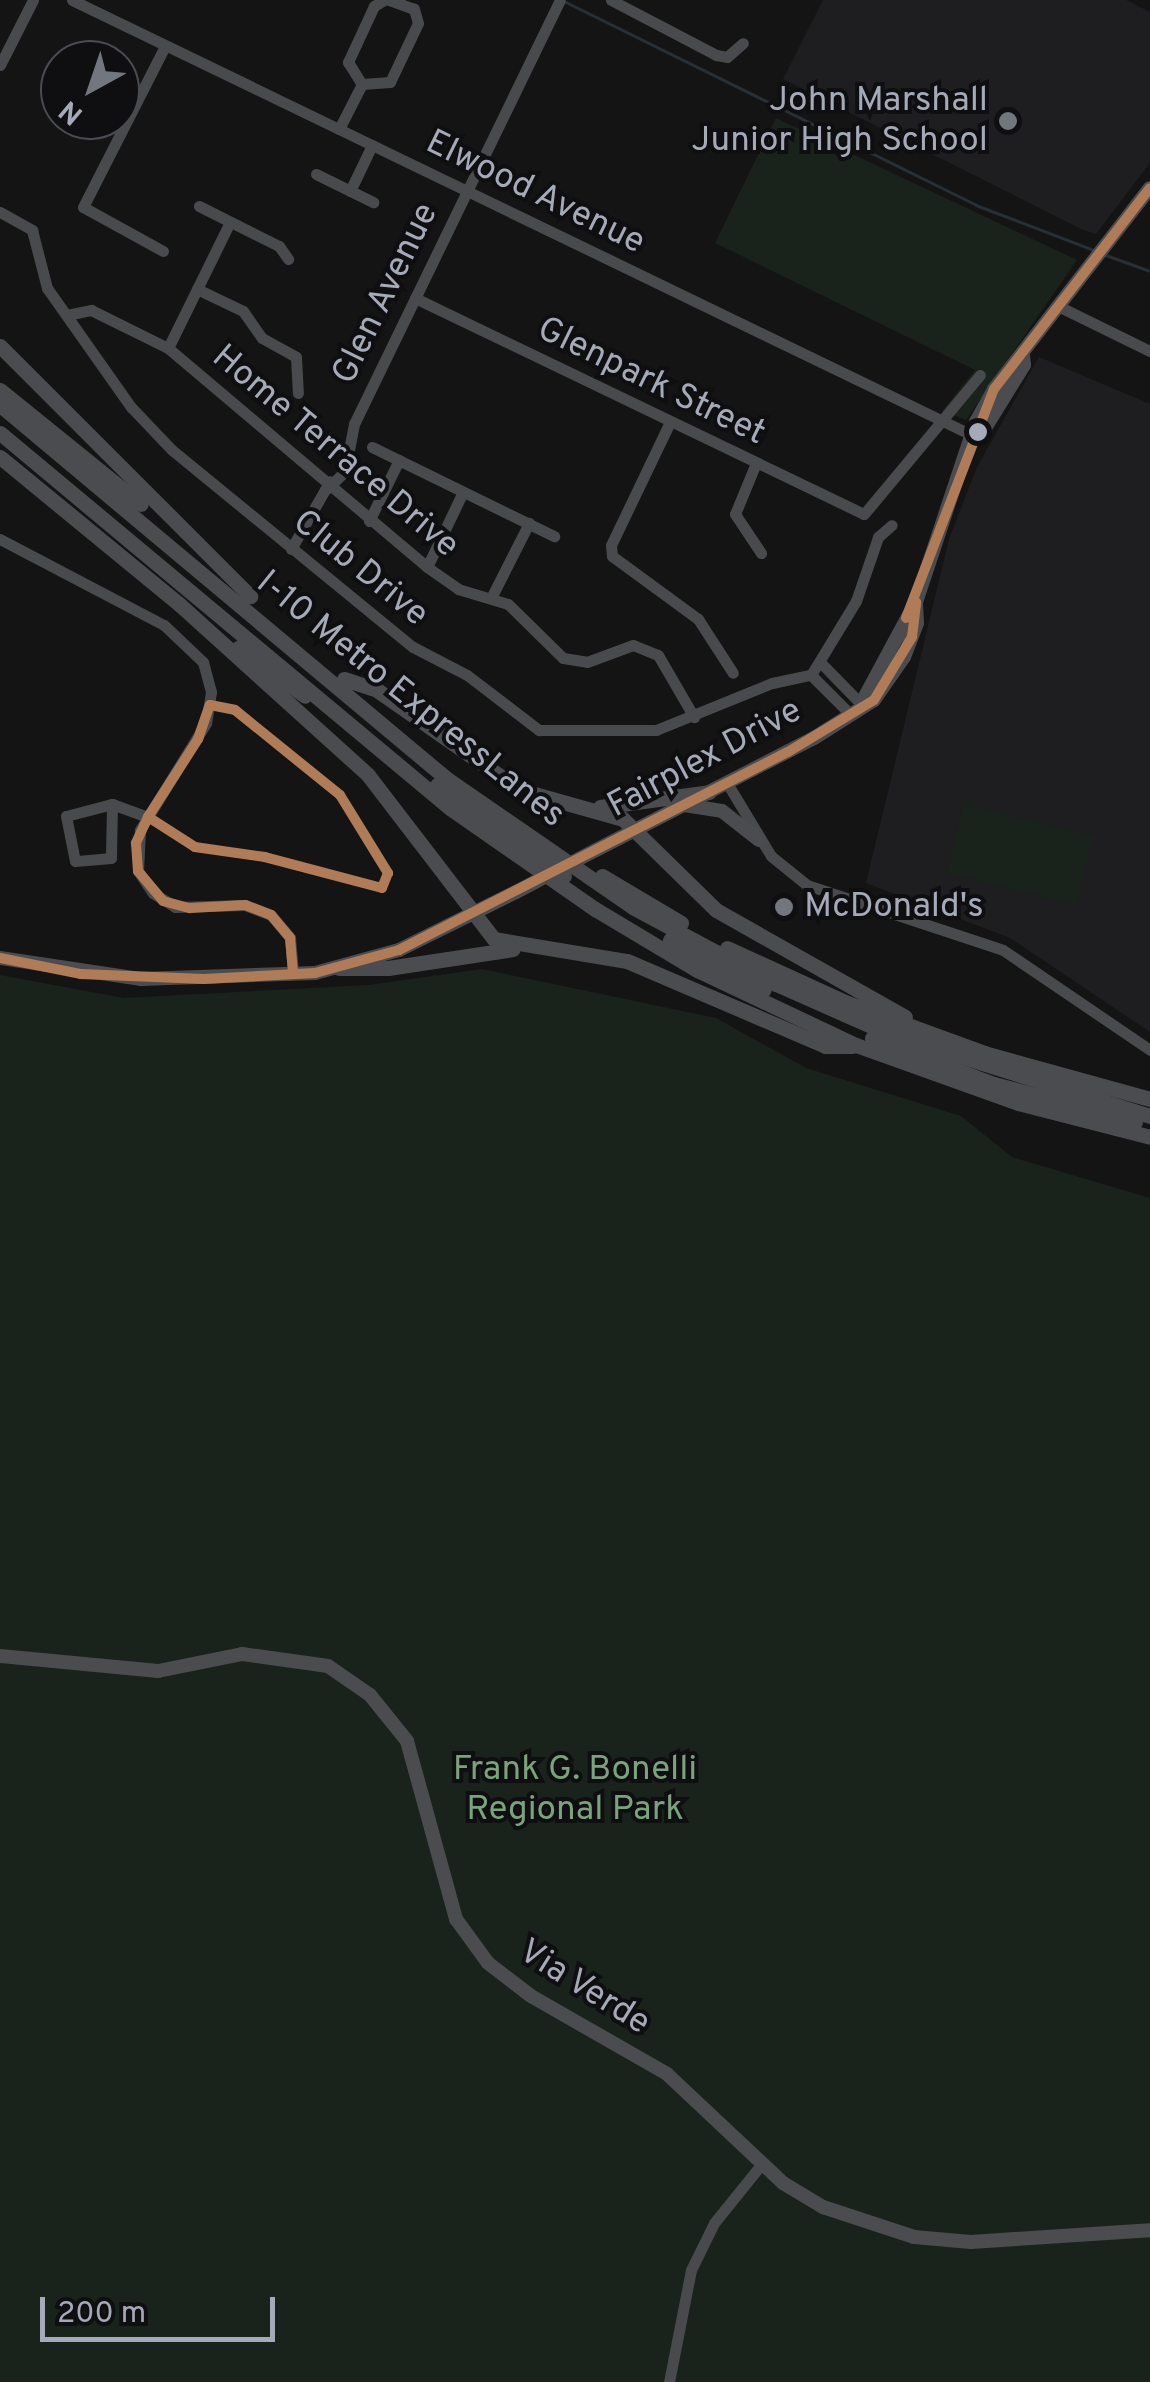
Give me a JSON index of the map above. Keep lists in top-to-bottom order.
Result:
{
  "streets": {
    "highway": ["I-10 Metro ExpressLanes"],
    "main road": ["Fairplex Drive", "Via Verde"],
    "street": [
      "Elwood Avenue",
      "Glen Avenue",
      "Glenpark Street",
      "Home Terrace Drive",
      "Club Drive"
    ]
  },
  "crossings": [
    ["Elwood Avenue", "Glen Avenue"],
    ["Elwood Avenue", "Glenpark Street"],
    ["Glen Avenue", "Glenpark Street"],
    ["Glen Avenue", "Home Terrace Drive"],
    ["Glen Avenue", "Club Drive"],
    ["Home Terrace Drive", "Club Drive"]
  ],
  "parks": ["Frank G. Bonelli Regional Park"],
  "places": ["John Marshall Junior High School", "McDonald's"],
  "scale_bar": "200 m",
  "north": "bottom left"
}
